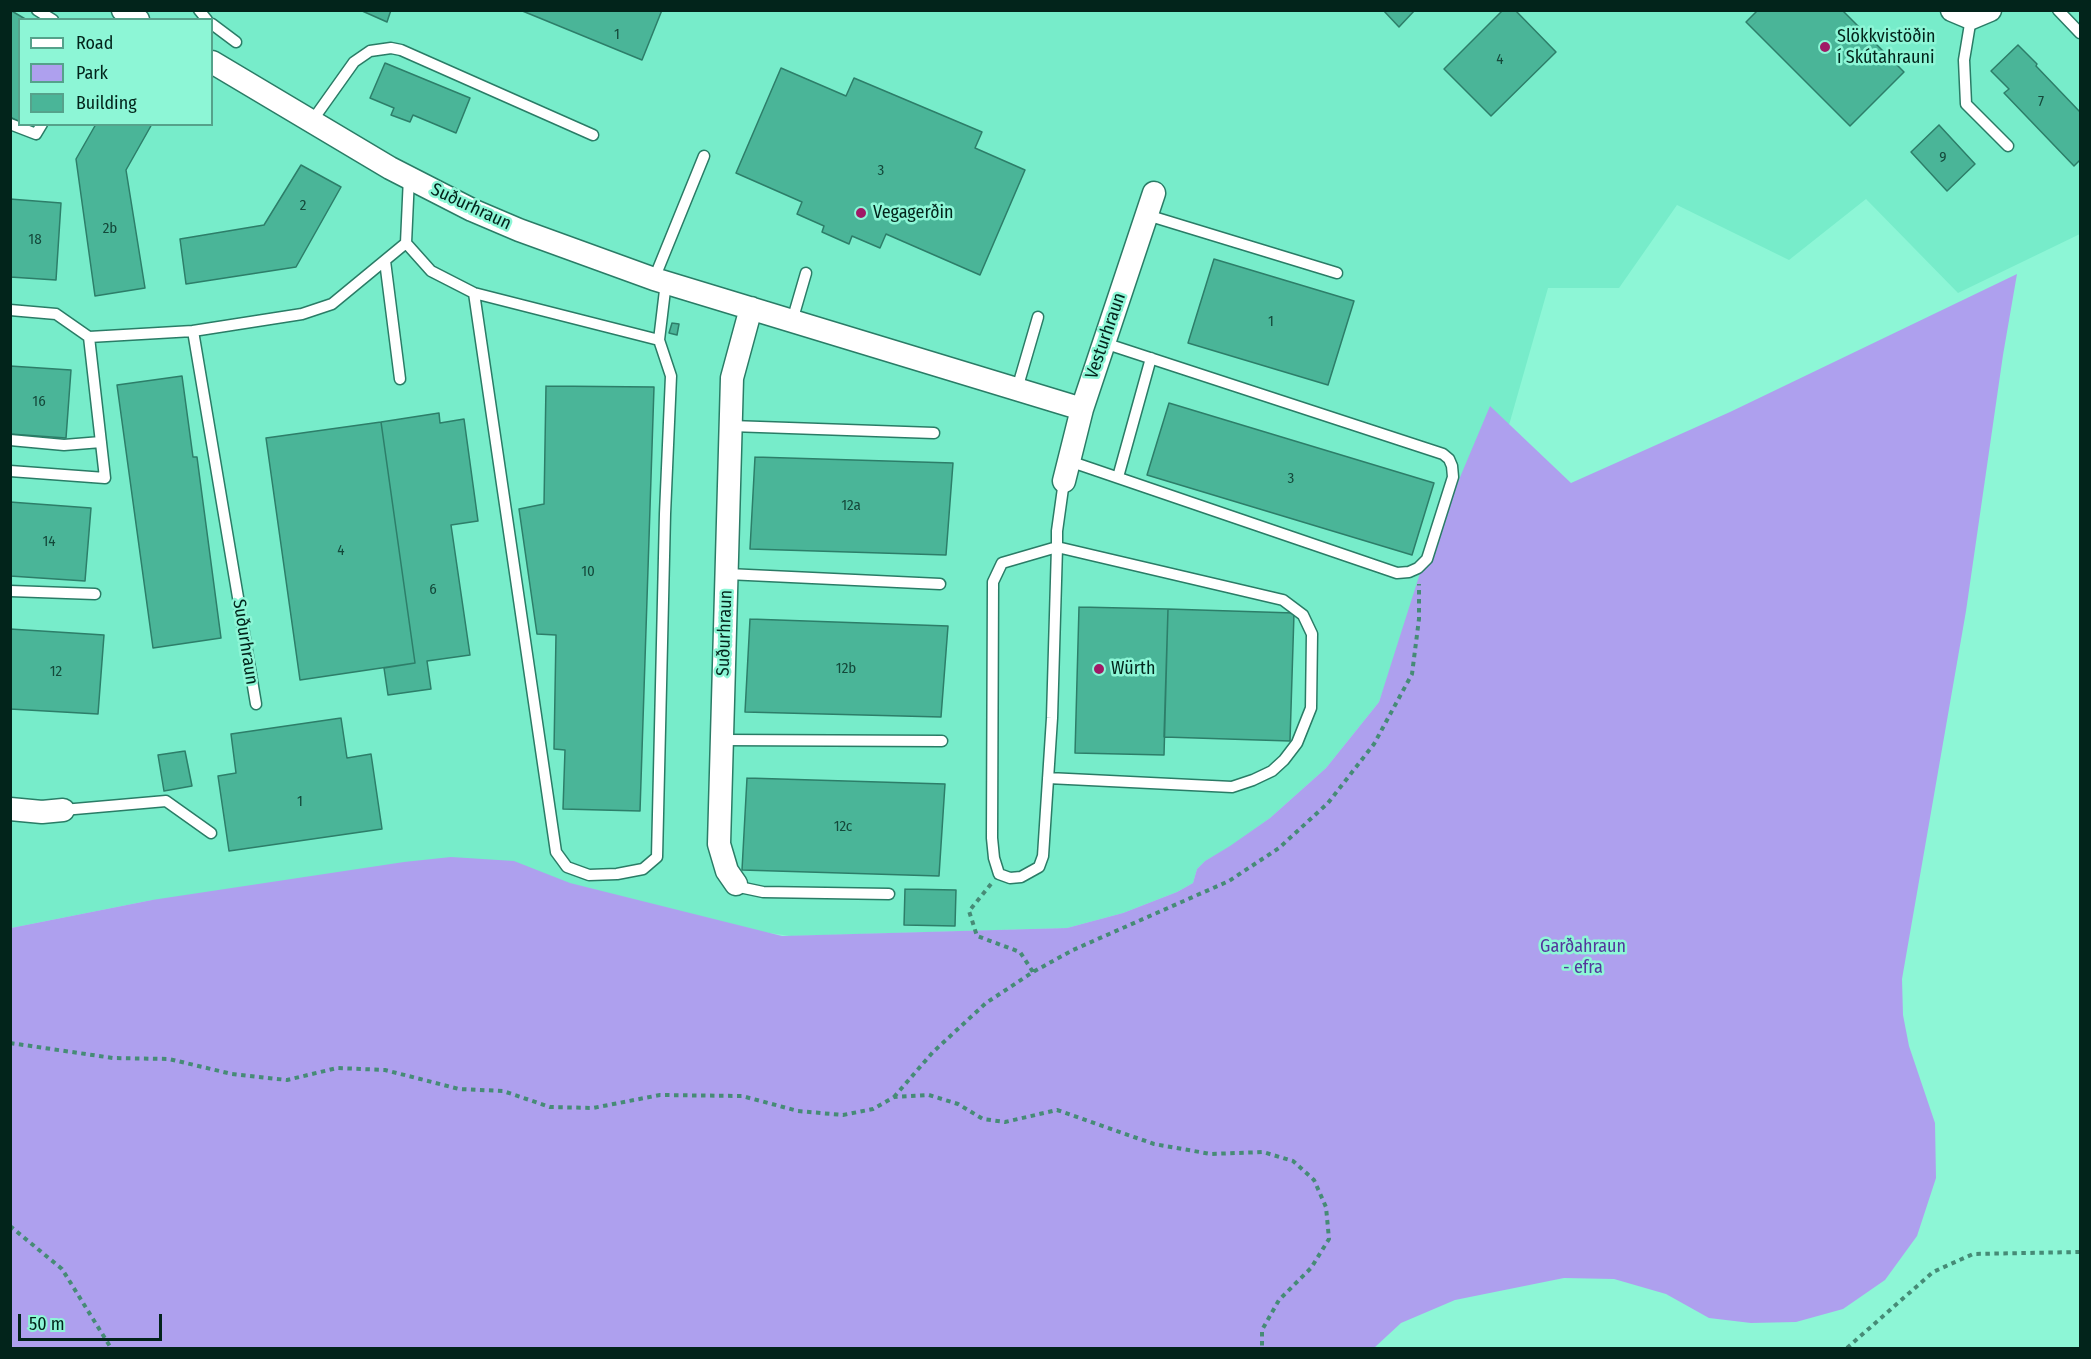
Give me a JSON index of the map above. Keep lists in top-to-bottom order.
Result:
{
  "streets": {
    "street": ["Suðurhraun", "Vesturhraun"]
  },
  "crossings": [
    ["Suðurhraun", "Vesturhraun"]
  ],
  "parks": ["Garðahraun - efra"],
  "places": ["Slökkvistöðin í Skútahrauni", "Vegagerðin", "Würth"],
  "house_numbers": [
    "1",
    "4",
    "7",
    "9",
    "3",
    "2",
    "2b",
    "18",
    "1",
    "16",
    "3",
    "12a",
    "14",
    "4",
    "10",
    "6",
    "12b",
    "12",
    "1",
    "12c"
  ],
  "legend": ["Road", "Park", "Building"],
  "scale_bar": "50 m"
}
